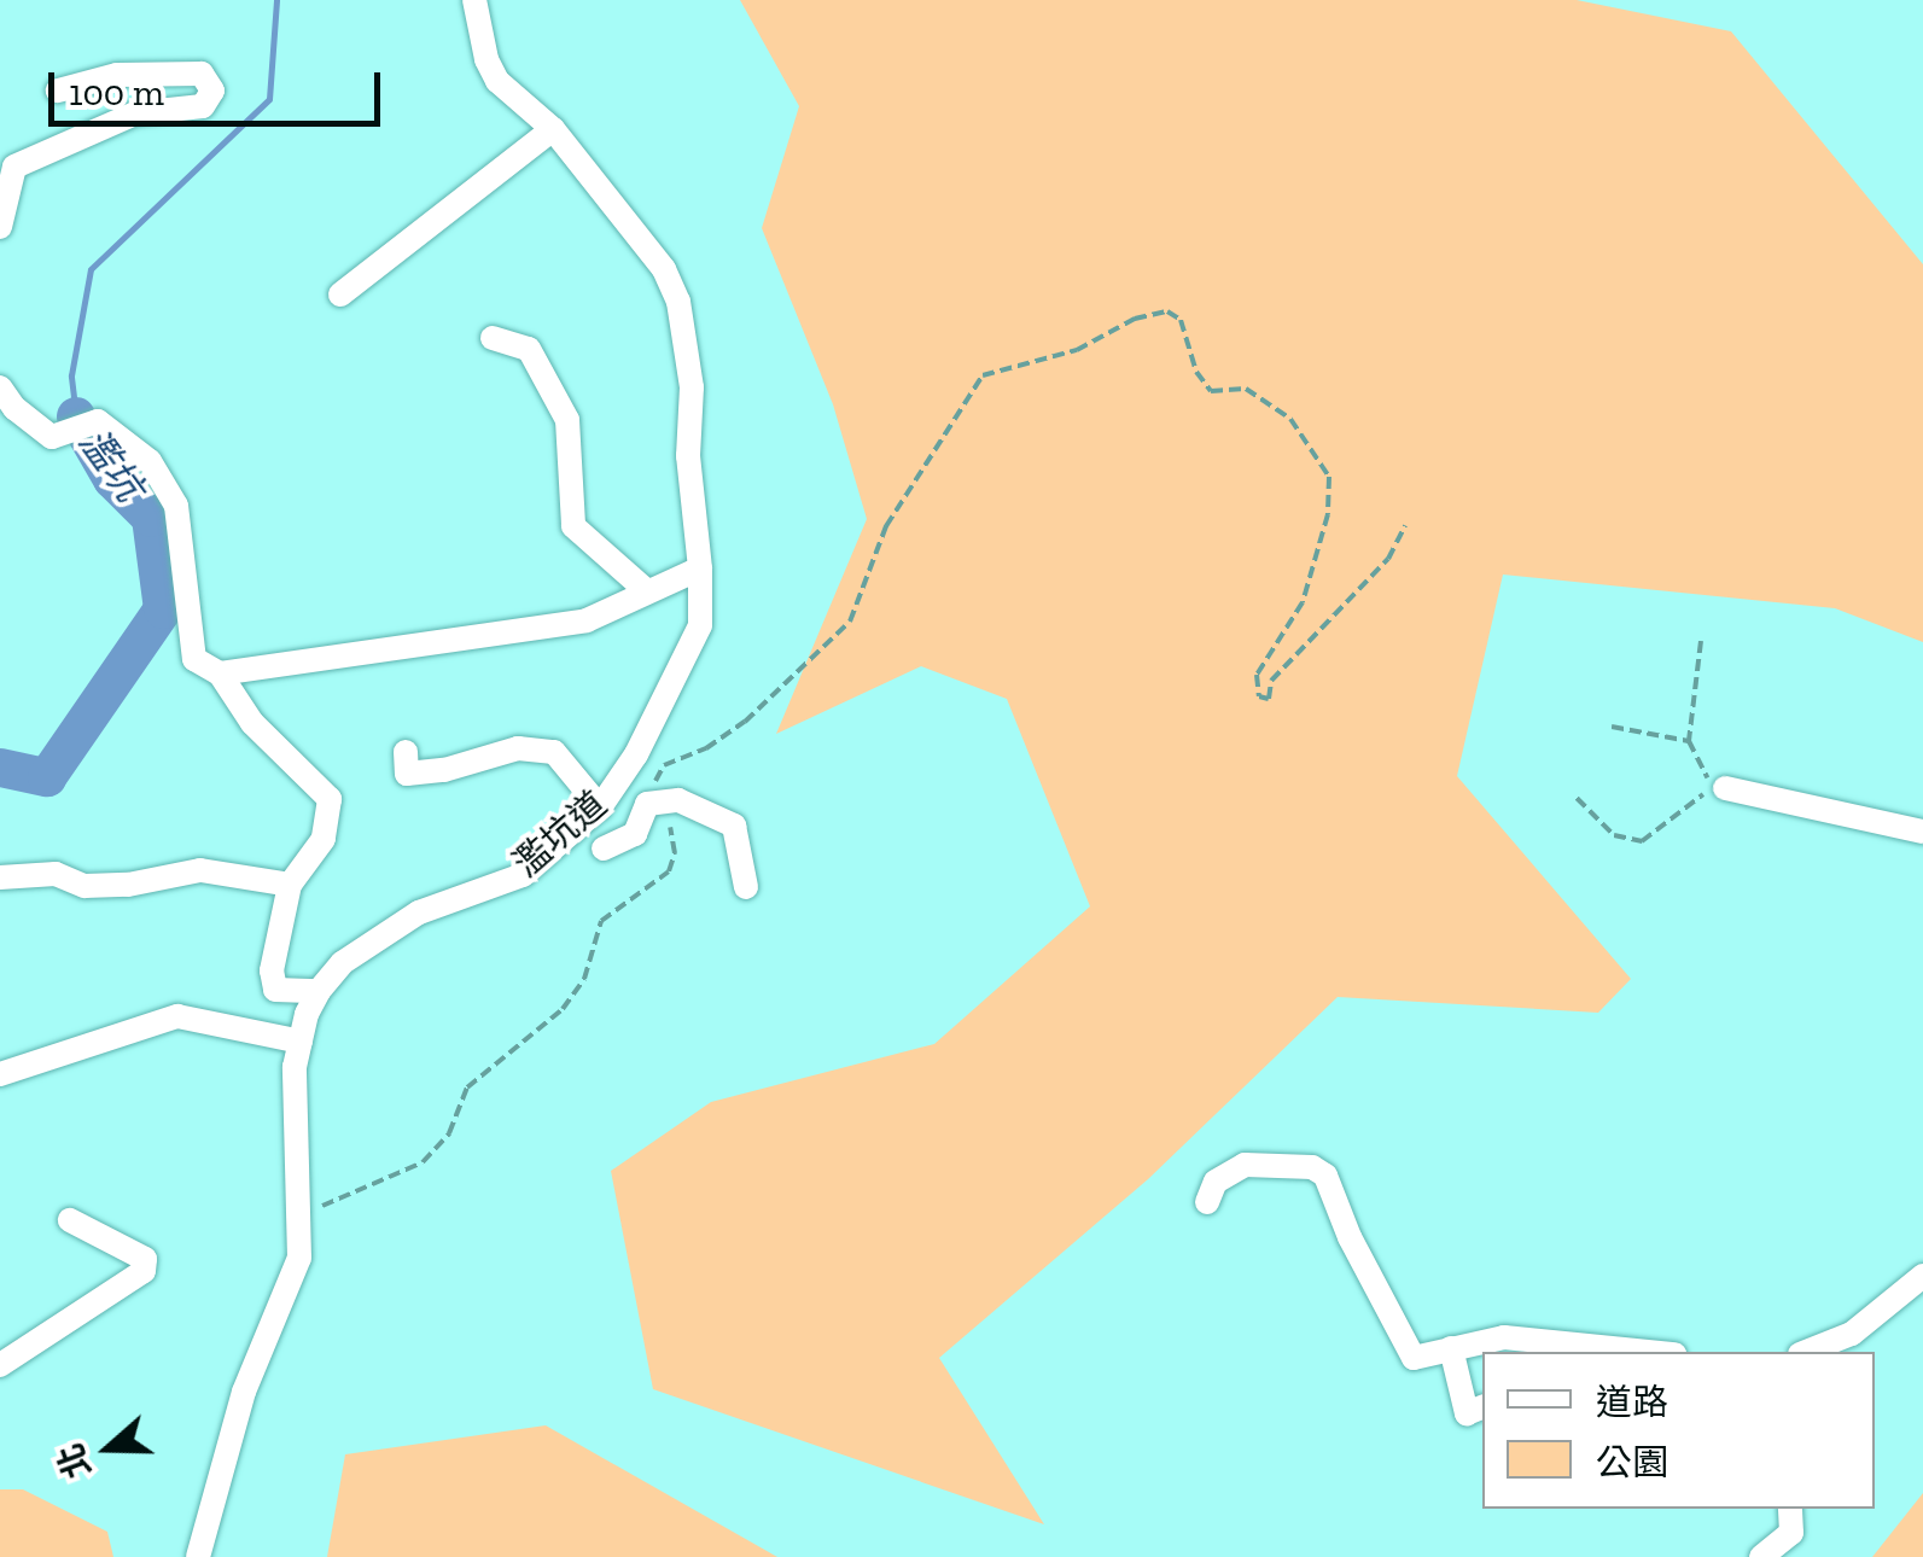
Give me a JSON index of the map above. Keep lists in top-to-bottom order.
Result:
{
  "streets": {
    "street": ["濫坑道"]
  },
  "water": ["濫坑"],
  "legend": ["道路", "公園"],
  "scale_bar": "100 m",
  "north": "left"
}
